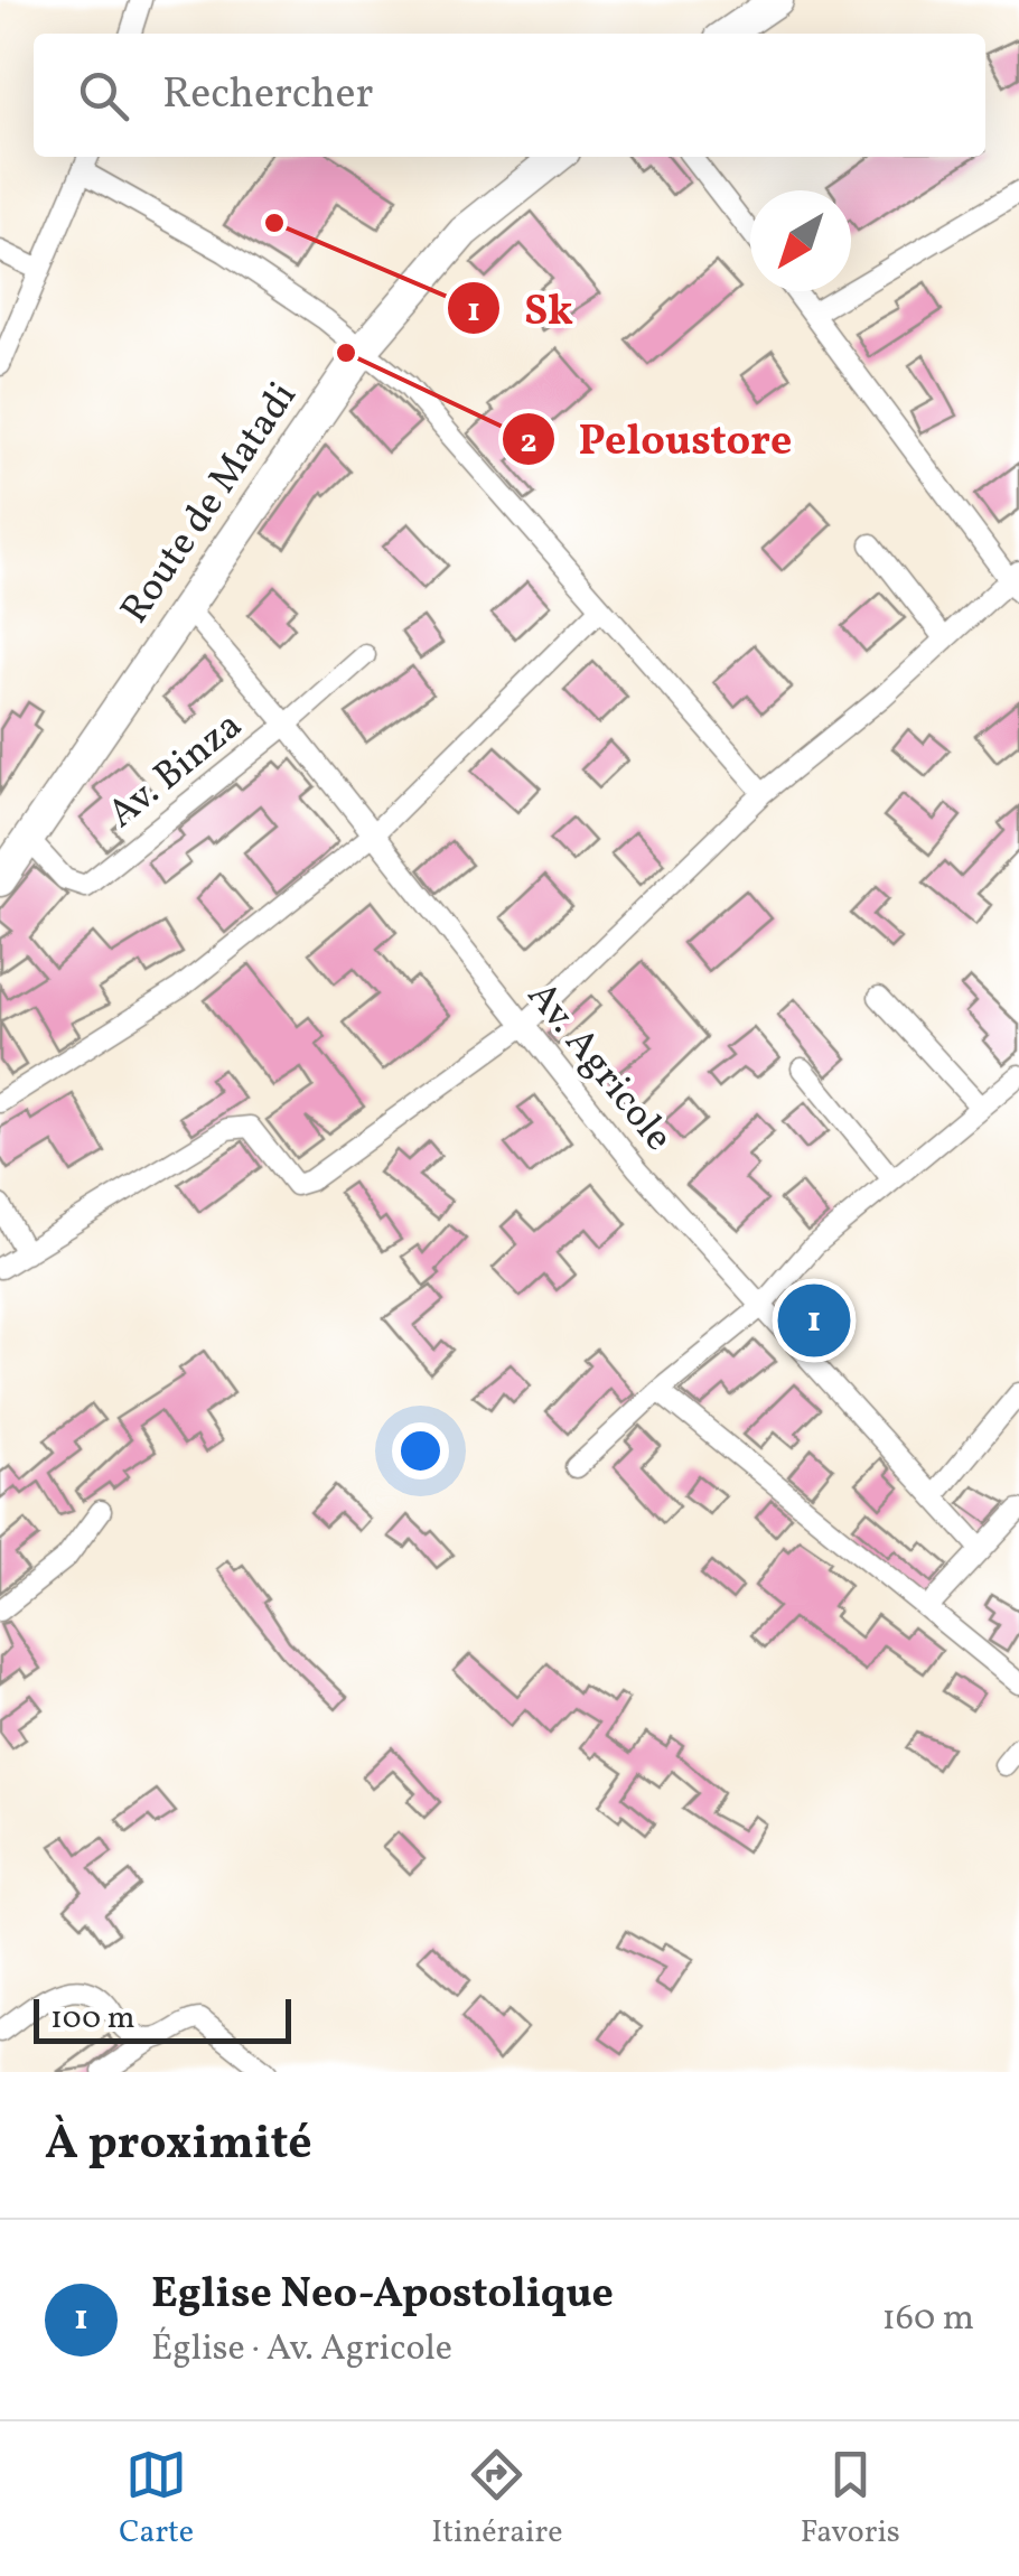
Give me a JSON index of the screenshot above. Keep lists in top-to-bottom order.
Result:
{
  "streets": {
    "main road": ["Route de Matadi"],
    "street": ["Av. Binza", "Av. Agricole"]
  },
  "crossings": [
    ["Route de Matadi", "Av. Binza"],
    ["Route de Matadi", "Av. Agricole"],
    ["Av. Binza", "Av. Agricole"]
  ],
  "places": ["Sk", "Peloustore"],
  "scale_bar": "100 m",
  "north": "bottom left",
  "page": {
    "search": "Rechercher",
    "pins": "1",
    "scale": "100 m",
    "heading": "À proximité",
    "list": [
      {
        "mark": "1",
        "name": "Eglise Neo-Apostolique",
        "note": "Église · Av. Agricole",
        "value": "160 m"
      }
    ],
    "nav": ["Carte", "Itinéraire", "Favoris"]
  }
}
